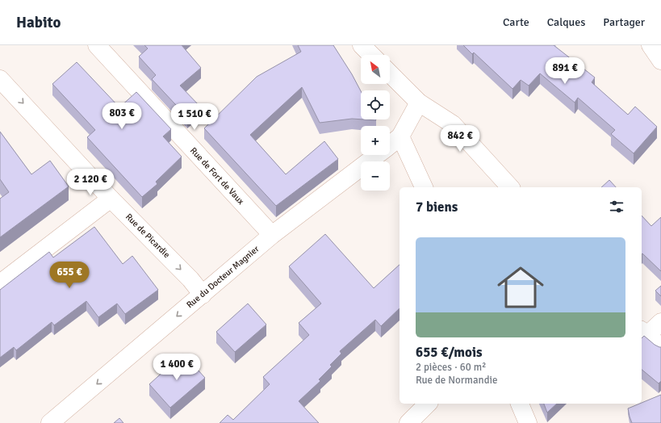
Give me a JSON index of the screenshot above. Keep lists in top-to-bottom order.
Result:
{
  "streets": {
    "street": ["Rue de Fort de Vaux", "Rue de Picardie", "Rue du Docteur Magnier"]
  },
  "crossings": [
    ["Rue de Fort de Vaux", "Rue du Docteur Magnier"],
    ["Rue de Picardie", "Rue du Docteur Magnier"]
  ],
  "one_way": ["Rue de Picardie"],
  "north": "top left",
  "page": {
    "header": "Habito",
    "nav": ["Carte", "Calques", "Partager"],
    "map_buttons": ["+", "−"],
    "price": [
      "891 €",
      "803 €",
      "1 510 €",
      "842 €",
      "2 120 €",
      "655 €",
      "1 400 €"
    ],
    "heading": "7 biens",
    "list": [
      {
        "name": "655 €/mois",
        "note": "2 pièces · 60 m² · Rue de Normandie"
      }
    ]
  }
}
